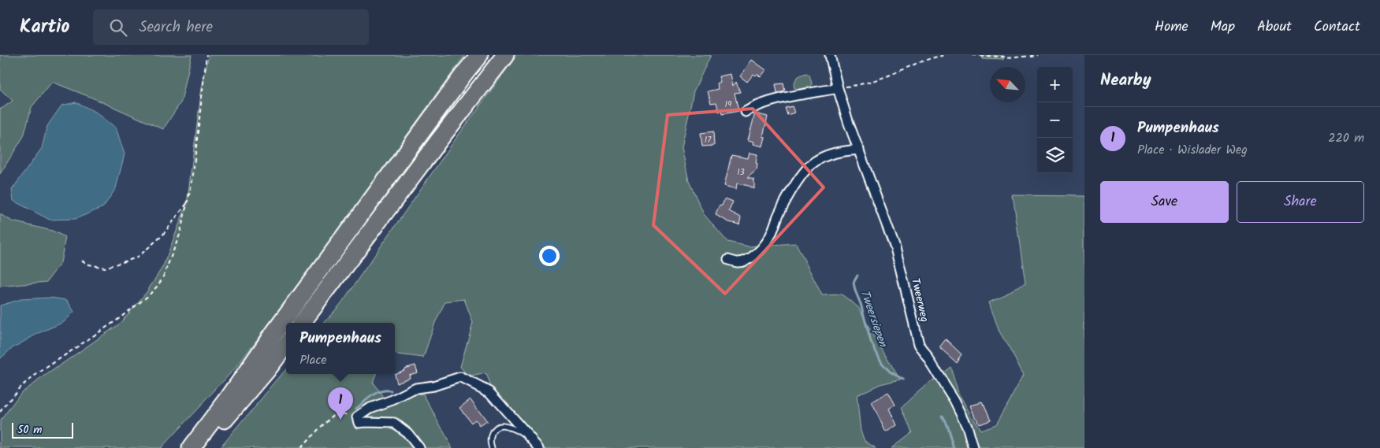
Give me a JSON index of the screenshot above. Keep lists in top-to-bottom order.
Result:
{
  "streets": {
    "street": ["Tweerweg"]
  },
  "water": ["Tweersiepen"],
  "house_numbers": ["19", "17", "13"],
  "scale_bar": "50 m",
  "north": "top left",
  "page": {
    "header": "Kartio",
    "search": "Search here",
    "nav": [
      "Home",
      "Map",
      "About",
      "Contact"
    ],
    "heading": "Nearby",
    "map_buttons": ["+", "−"],
    "list": [
      {
        "mark": "1",
        "name": "Pumpenhaus",
        "note": "Place · Wislader Weg",
        "value": "220 m"
      }
    ],
    "buttons": ["Save", "Share"],
    "popup": ["Pumpenhaus", "Place"],
    "pins": "1",
    "scale": "50 m"
  }
}
